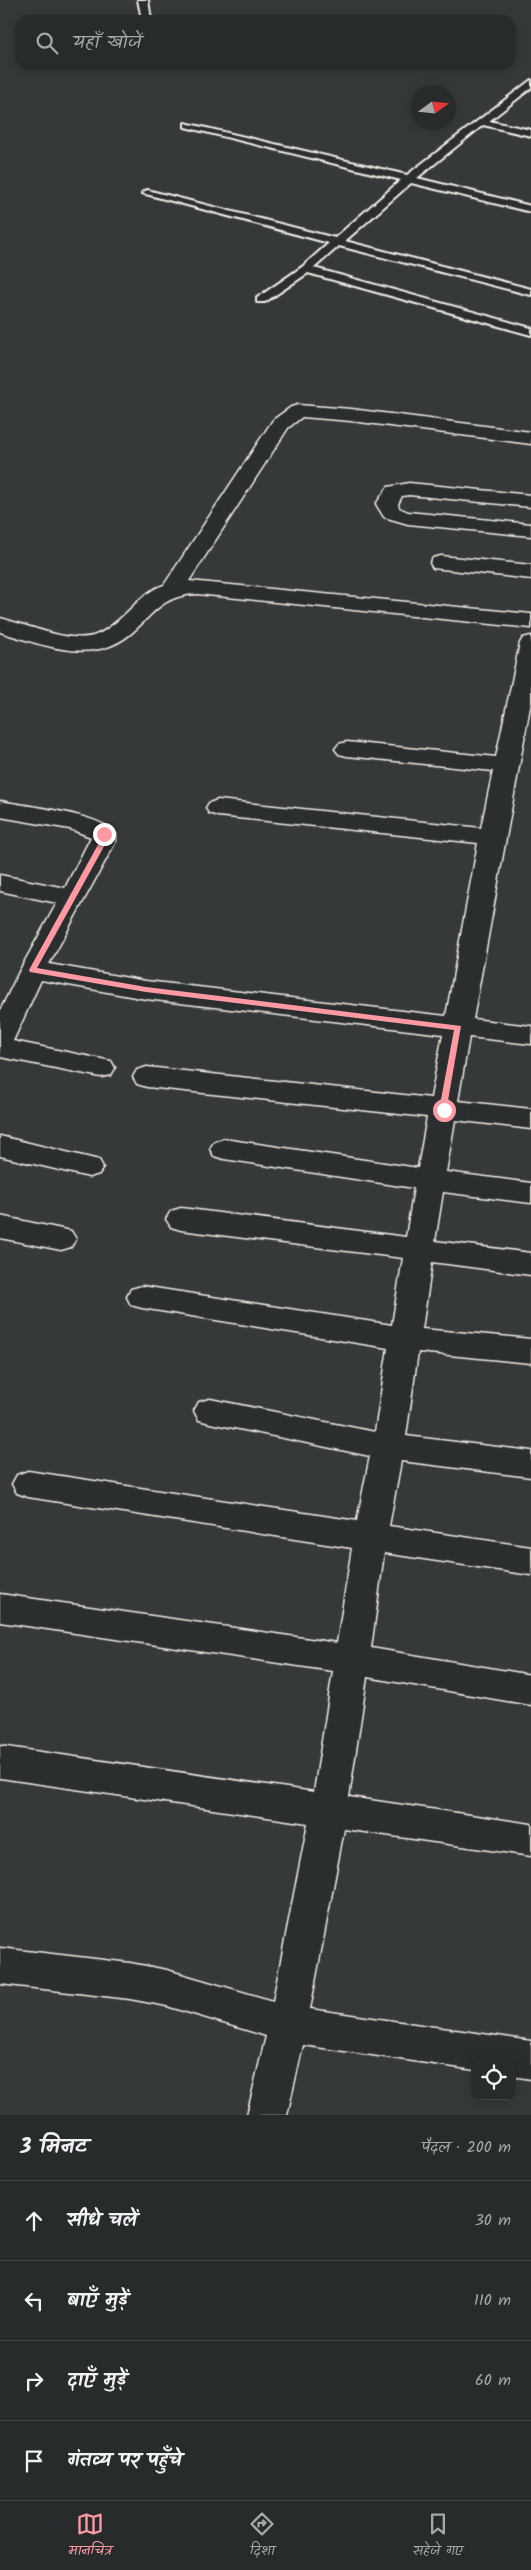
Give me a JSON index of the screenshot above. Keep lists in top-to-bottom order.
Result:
{
  "north": "right",
  "page": {
    "search": "यहाँ खोजें",
    "heading": ["3 मिनट", "पैदल · 200 m"],
    "list": [
      ["सीधे चलें", "30 m"],
      ["बाएँ मुड़ें", "110 m"],
      ["दाएँ मुड़ें", "60 m"],
      "गंतव्य पर पहुँचे"
    ],
    "nav": ["मानचित्र", "दिशा", "सहेजे गए"]
  }
}
